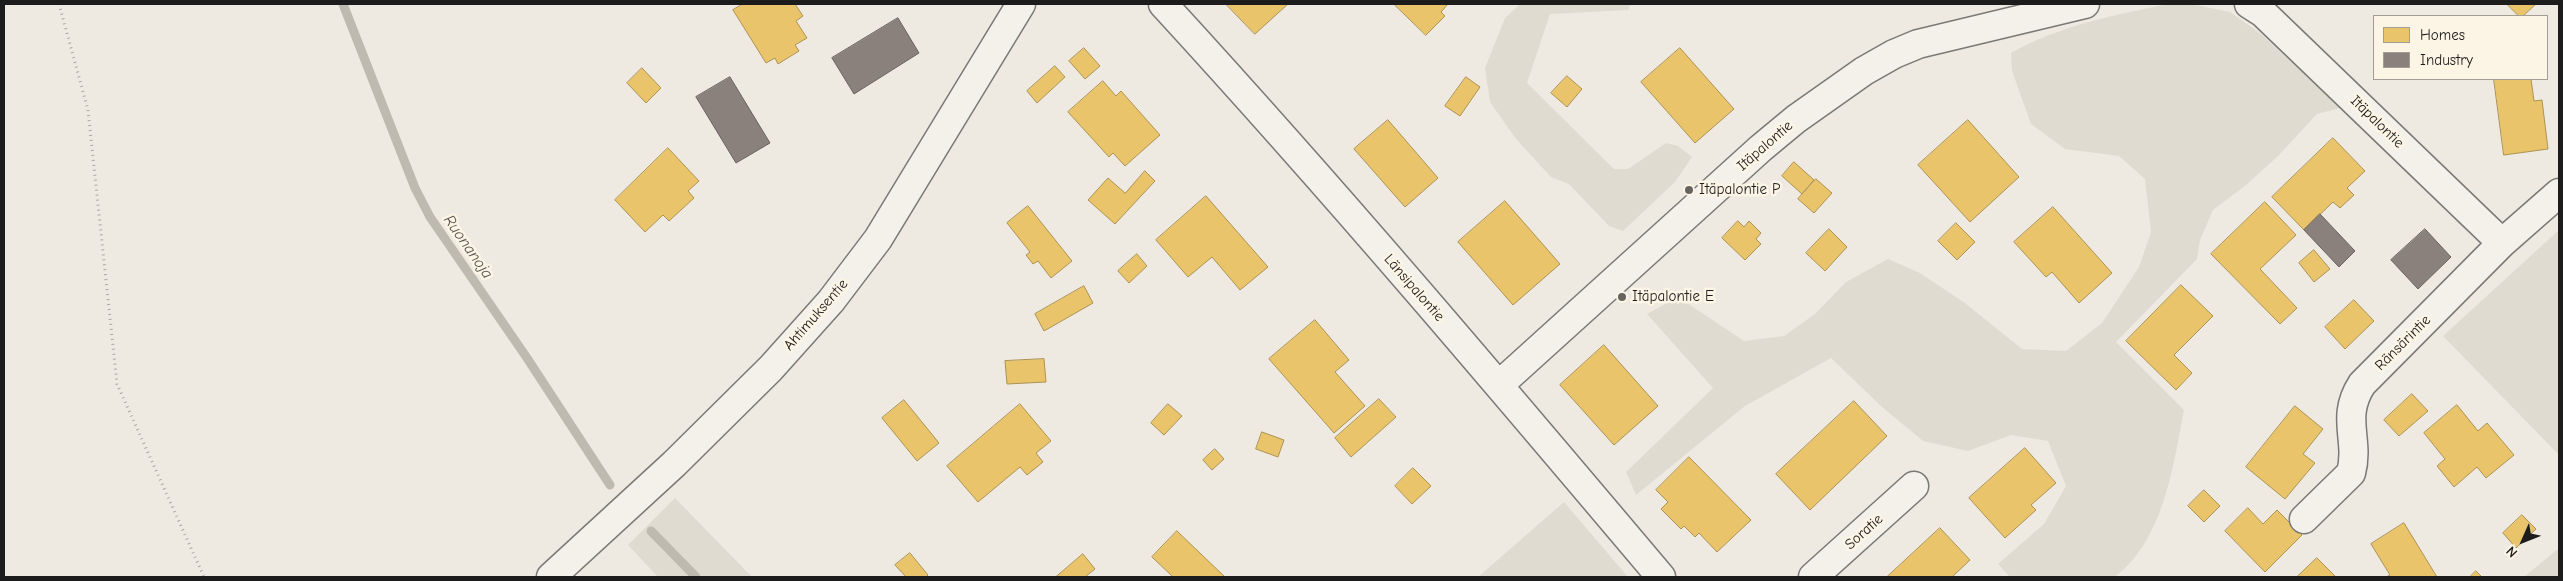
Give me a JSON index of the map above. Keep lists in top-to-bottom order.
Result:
{
  "streets": {
    "street": [
      "Itäpalontie",
      "Länsipalontie",
      "Ahtimuksentie",
      "Ränsärintie",
      "Soratie"
    ]
  },
  "crossings": [
    ["Itäpalontie", "Länsipalontie"],
    ["Itäpalontie", "Ränsärintie"]
  ],
  "water": ["Ruonanoja"],
  "places": ["Itäpalontie P", "Itäpalontie E"],
  "legend": ["Homes", "Industry"],
  "north": "bottom left"
}
